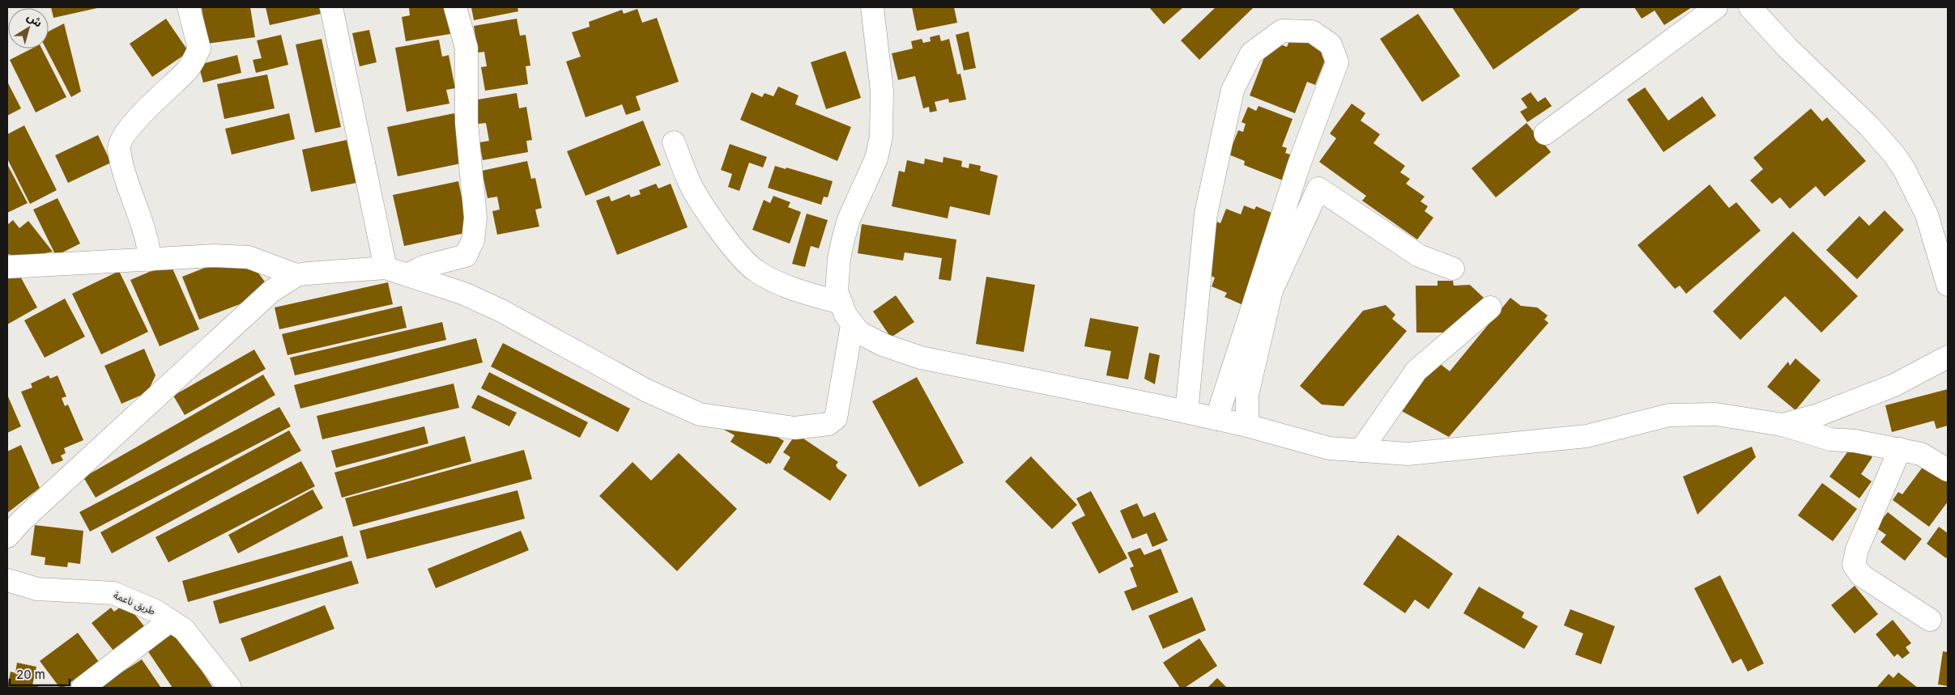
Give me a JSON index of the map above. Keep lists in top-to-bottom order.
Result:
{
  "streets": {
    "street": ["طريق ناعمة"]
  },
  "scale_bar": "20 m",
  "north": "top right"
}
